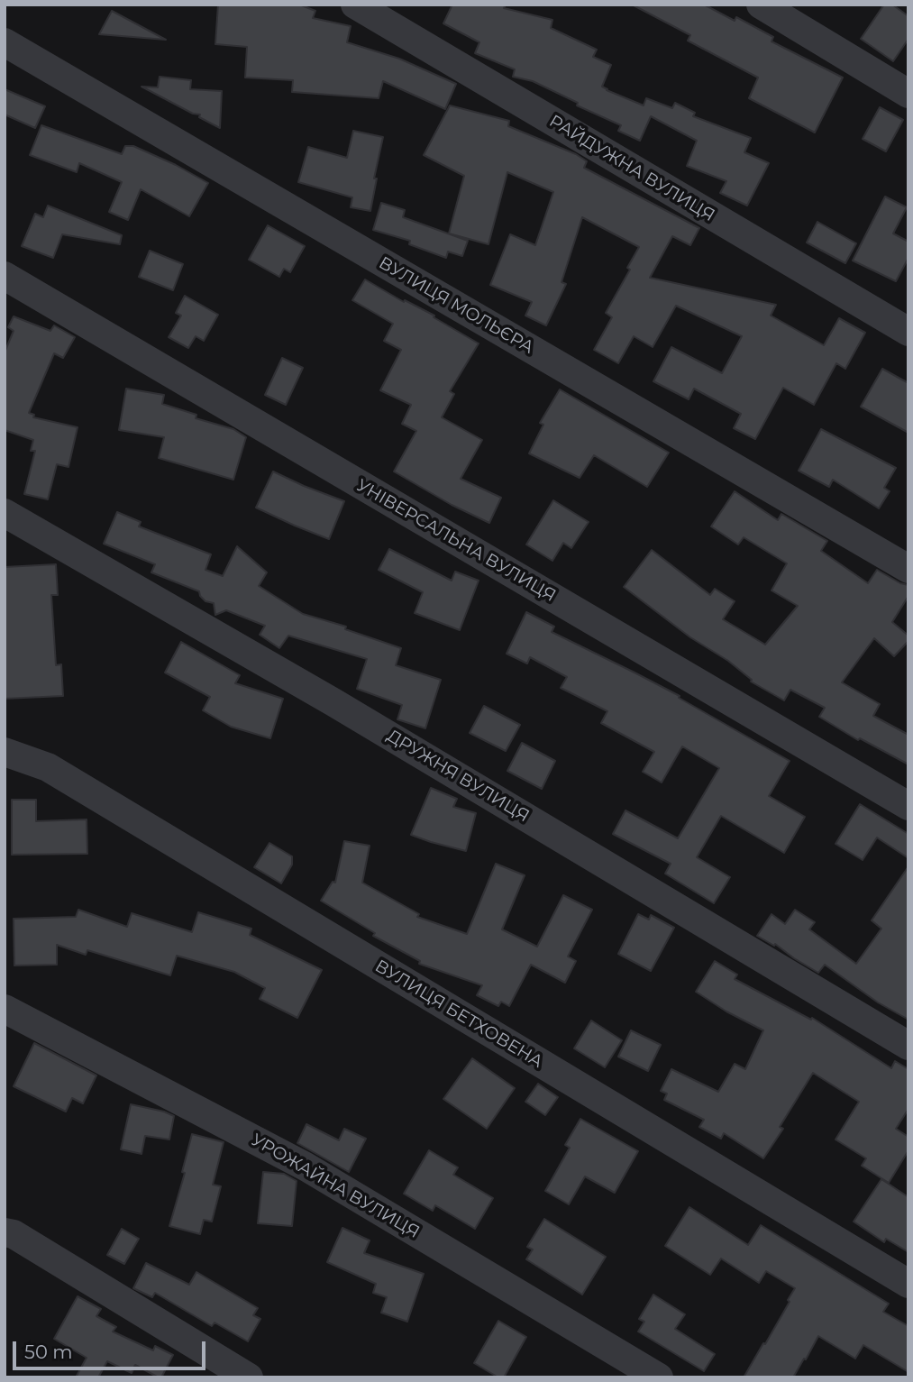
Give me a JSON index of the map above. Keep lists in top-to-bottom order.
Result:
{
  "streets": {
    "street": [
      "РАЙДУЖНА ВУЛИЦЯ",
      "ВУЛИЦЯ МОЛЬЄРА",
      "УНІВЕРСАЛЬНА ВУЛИЦЯ",
      "ДРУЖНЯ ВУЛИЦЯ",
      "ВУЛИЦЯ БЕТХОВЕНА",
      "УРОЖАЙНА ВУЛИЦЯ"
    ]
  },
  "scale_bar": "50 m"
}
